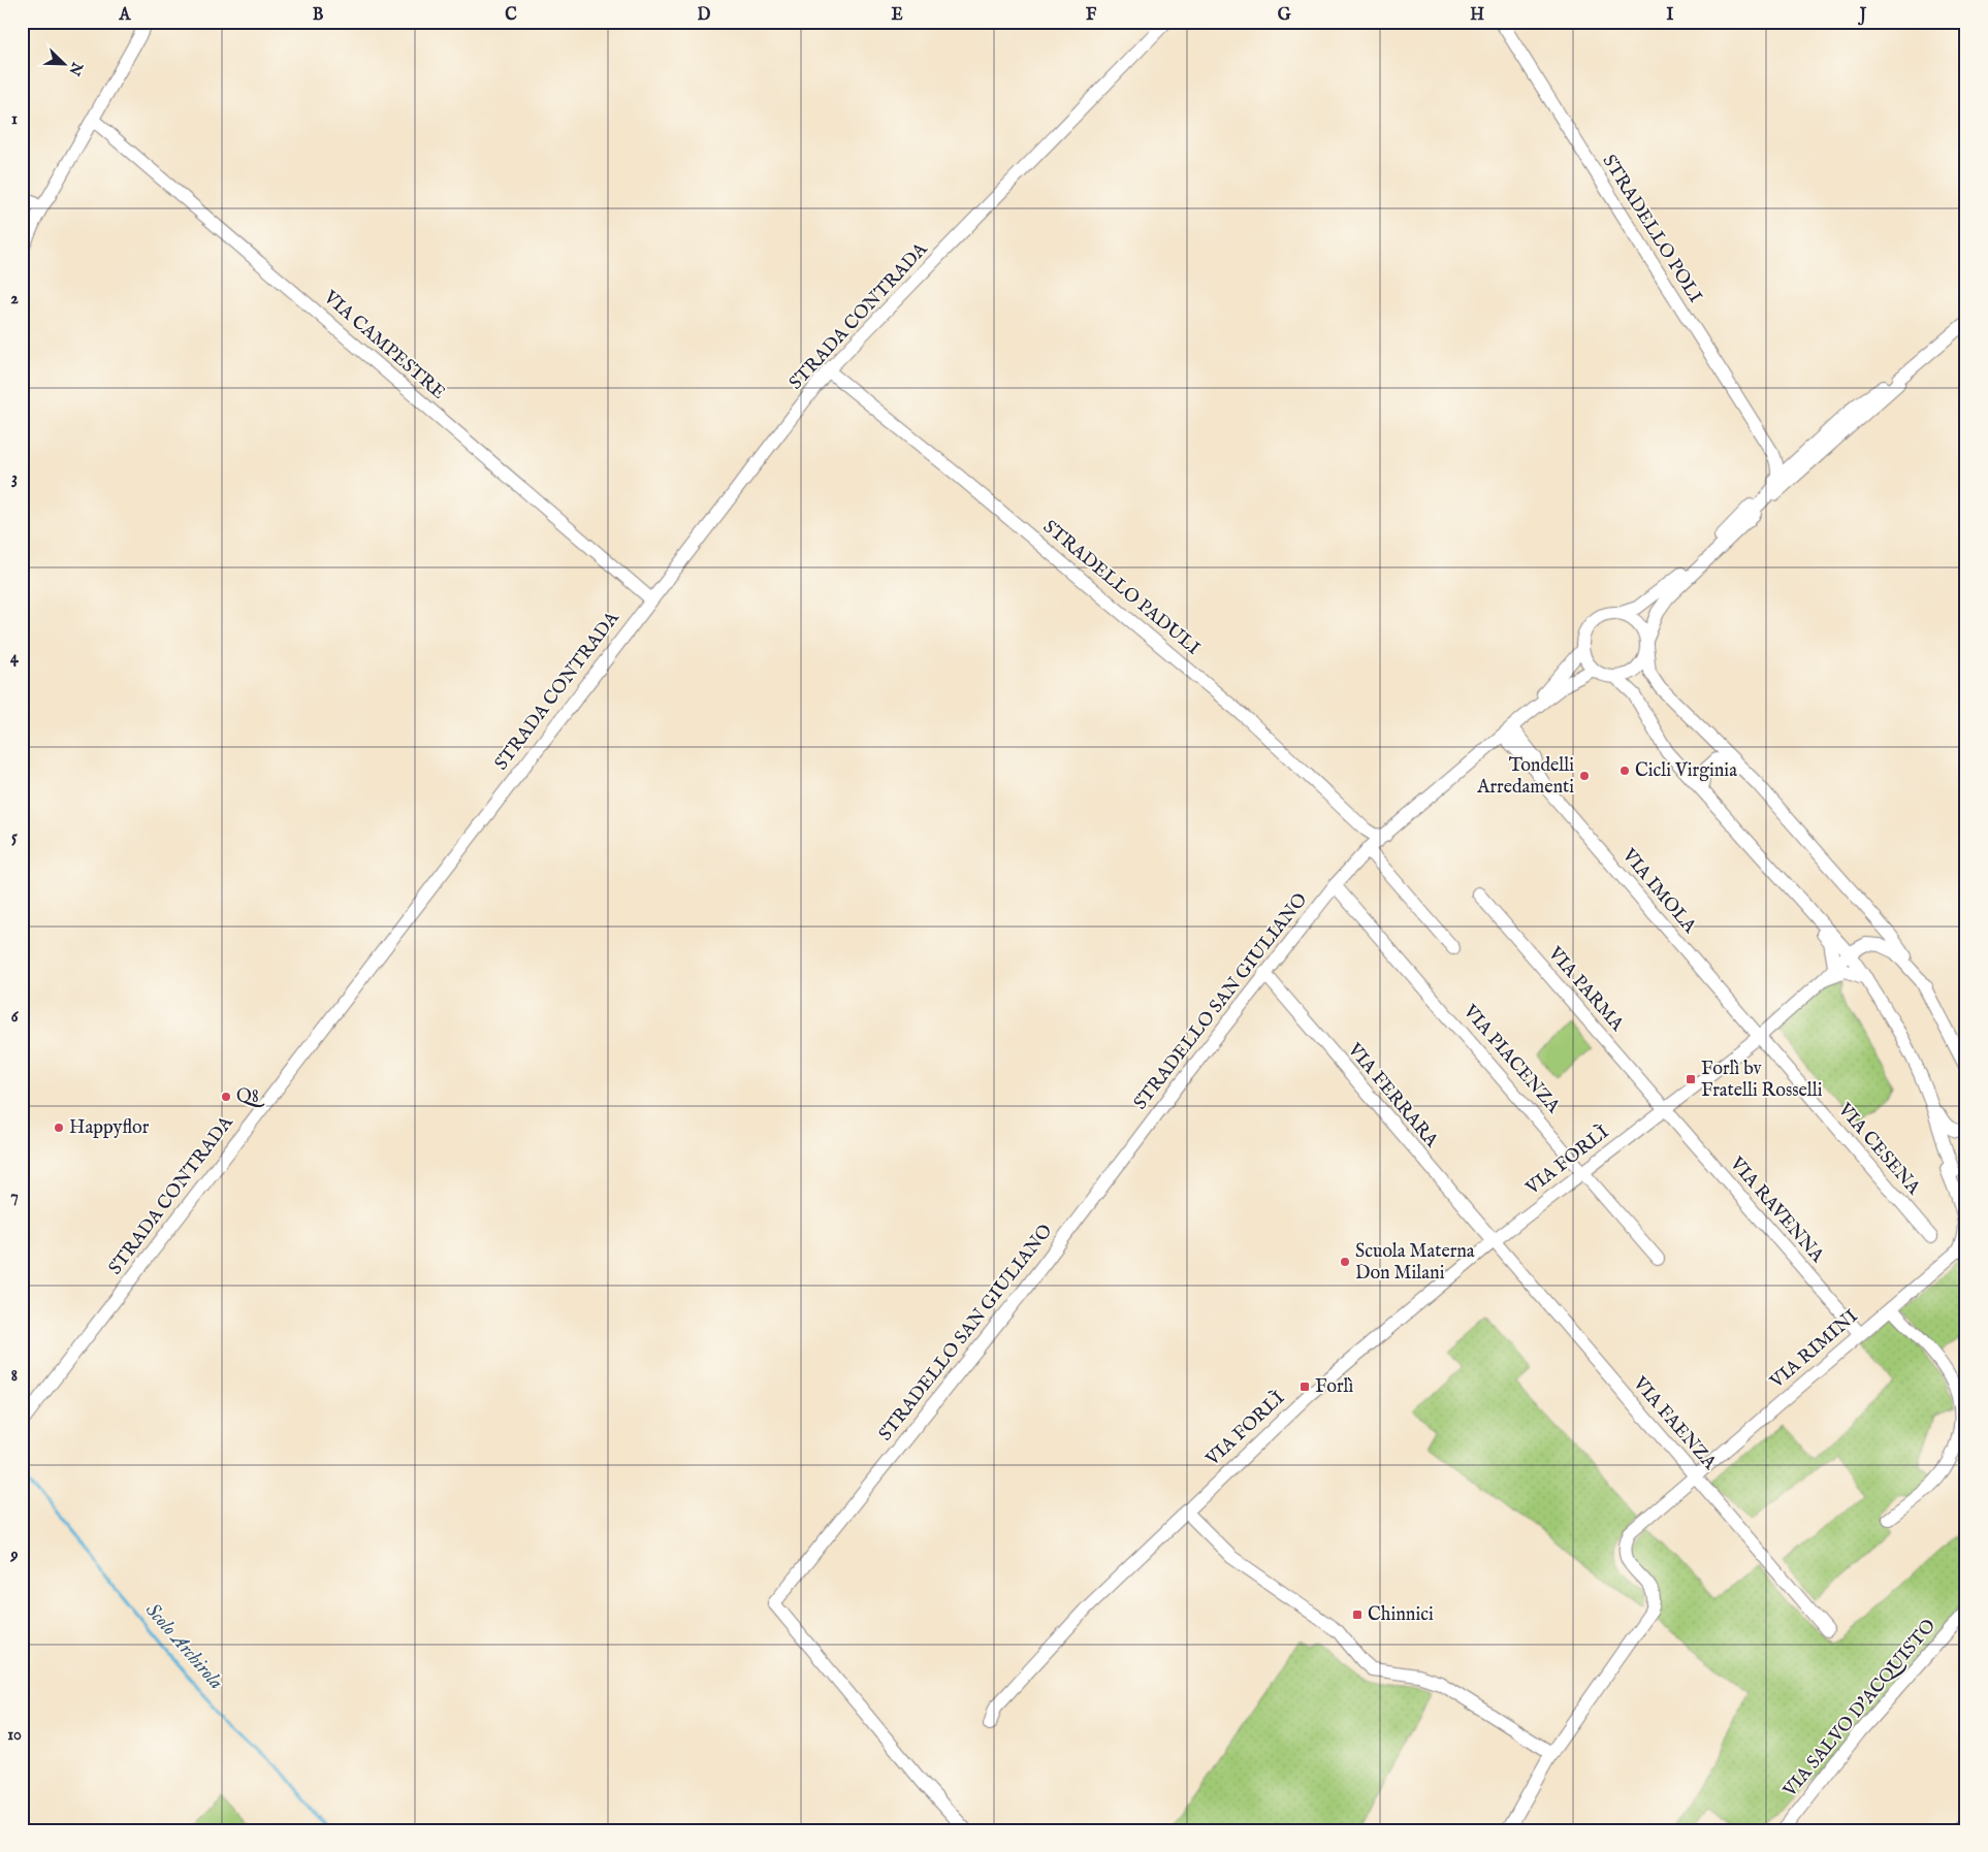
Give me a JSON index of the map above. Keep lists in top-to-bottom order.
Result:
{
  "streets": {
    "street": [
      "STRADELLO POLI",
      "STRADA CONTRADA",
      "VIA CAMPESTRE",
      "STRADELLO PADULI",
      "VIA IMOLA",
      "VIA PARMA",
      "STRADELLO SAN GIULIANO",
      "VIA PIACENZA",
      "VIA FERRARA",
      "VIA CESENA",
      "VIA FORLÌ",
      "VIA RAVENNA",
      "VIA RIMINI",
      "VIA FAENZA",
      "VIA SALVO D'ACQUISTO"
    ]
  },
  "crossings": [
    ["STRADA CONTRADA", "VIA CAMPESTRE"],
    ["STRADA CONTRADA", "STRADELLO PADULI"],
    ["STRADELLO PADULI", "STRADELLO SAN GIULIANO"],
    ["VIA IMOLA", "STRADELLO SAN GIULIANO"],
    ["VIA IMOLA", "VIA CESENA"],
    ["VIA IMOLA", "VIA FORLÌ"],
    ["VIA PARMA", "VIA FORLÌ"],
    ["VIA PARMA", "VIA RAVENNA"],
    ["STRADELLO SAN GIULIANO", "VIA PIACENZA"],
    ["STRADELLO SAN GIULIANO", "VIA FERRARA"],
    ["VIA PIACENZA", "VIA FORLÌ"],
    ["VIA FERRARA", "VIA FORLÌ"],
    ["VIA FERRARA", "VIA FAENZA"],
    ["VIA CESENA", "VIA FORLÌ"],
    ["VIA FORLÌ", "VIA RAVENNA"],
    ["VIA FORLÌ", "VIA FAENZA"],
    ["VIA RAVENNA", "VIA RIMINI"],
    ["VIA RIMINI", "VIA FAENZA"]
  ],
  "water": ["Scolo Archirola"],
  "places": {
    "other": [
      "Cicli Virginia",
      "Tondelli Arredamenti",
      "Q8",
      "Happyflor",
      "Scuola Materna Don Milani"
    ],
    "transit": ["Forlì bv Fratelli Rosselli", "Forlì", "Chinnici"]
  },
  "north": "bottom right",
  "grid": {
    "columns": [
      "A",
      "B",
      "C",
      "D",
      "E",
      "F",
      "G",
      "H",
      "I",
      "J"
    ],
    "rows": [
      "1",
      "2",
      "3",
      "4",
      "5",
      "6",
      "7",
      "8",
      "9",
      "10"
    ]
  }
}
